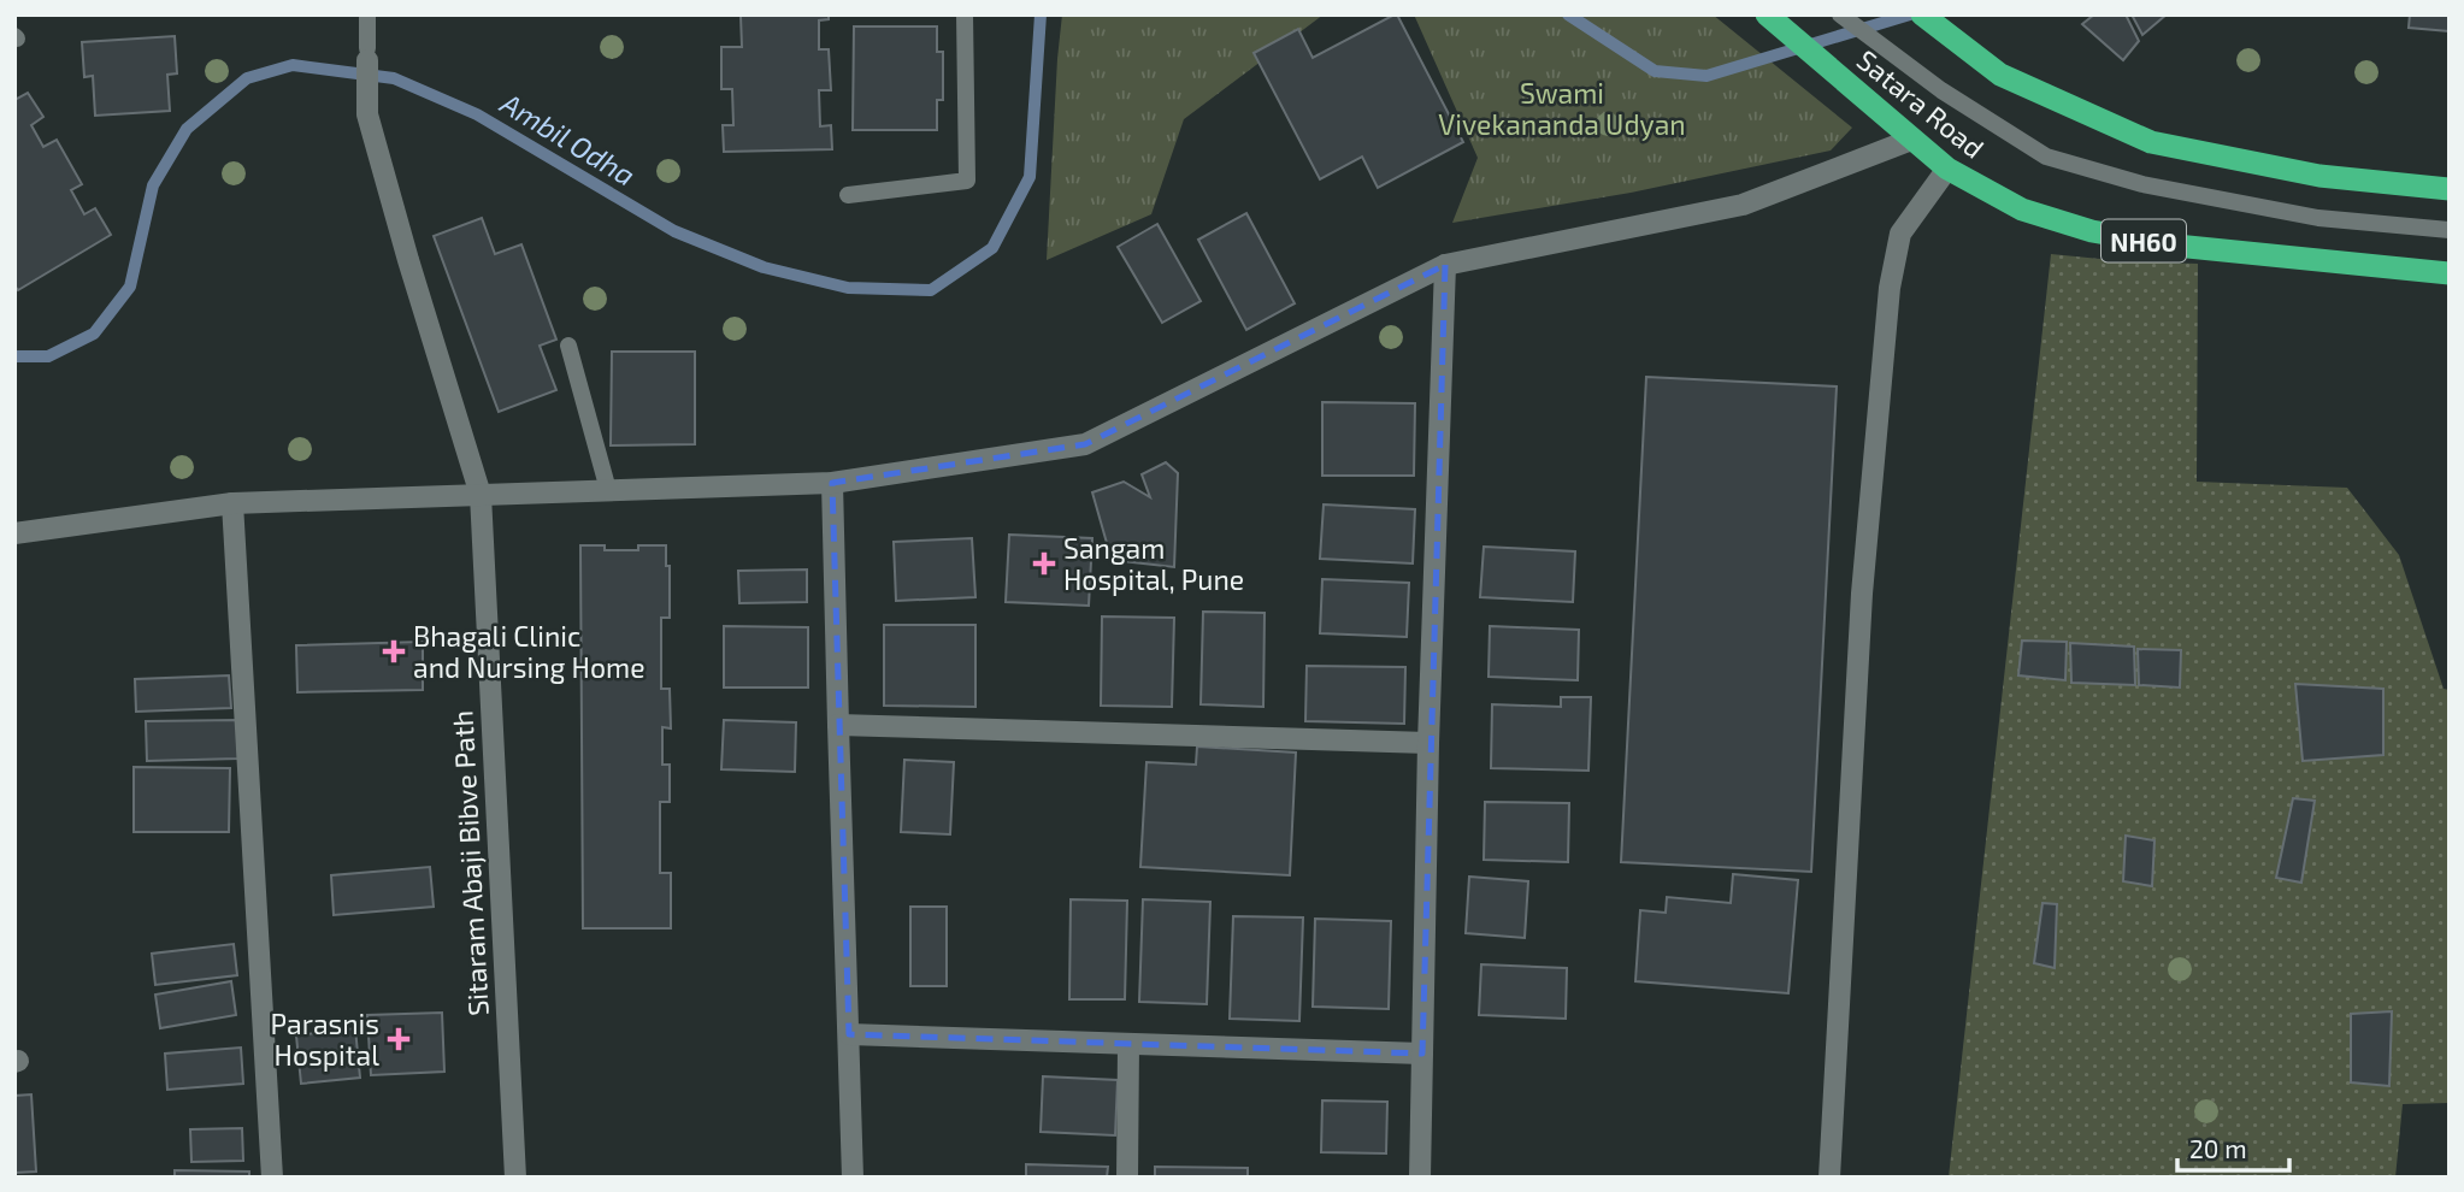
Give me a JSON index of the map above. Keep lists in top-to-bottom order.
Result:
{
  "streets": {
    "highway": ["Satara Road", "NH60"],
    "street": ["Sitaram Abaji Bibve Path"]
  },
  "water": ["Ambil Odha"],
  "parks": ["Swami Vivekananda Udyan"],
  "places": {
    "health": ["Sangam Hospital, Pune", "Bhagali Clinic and Nursing Home", "Parasnis Hospital"]
  },
  "scale_bar": "20 m"
}
